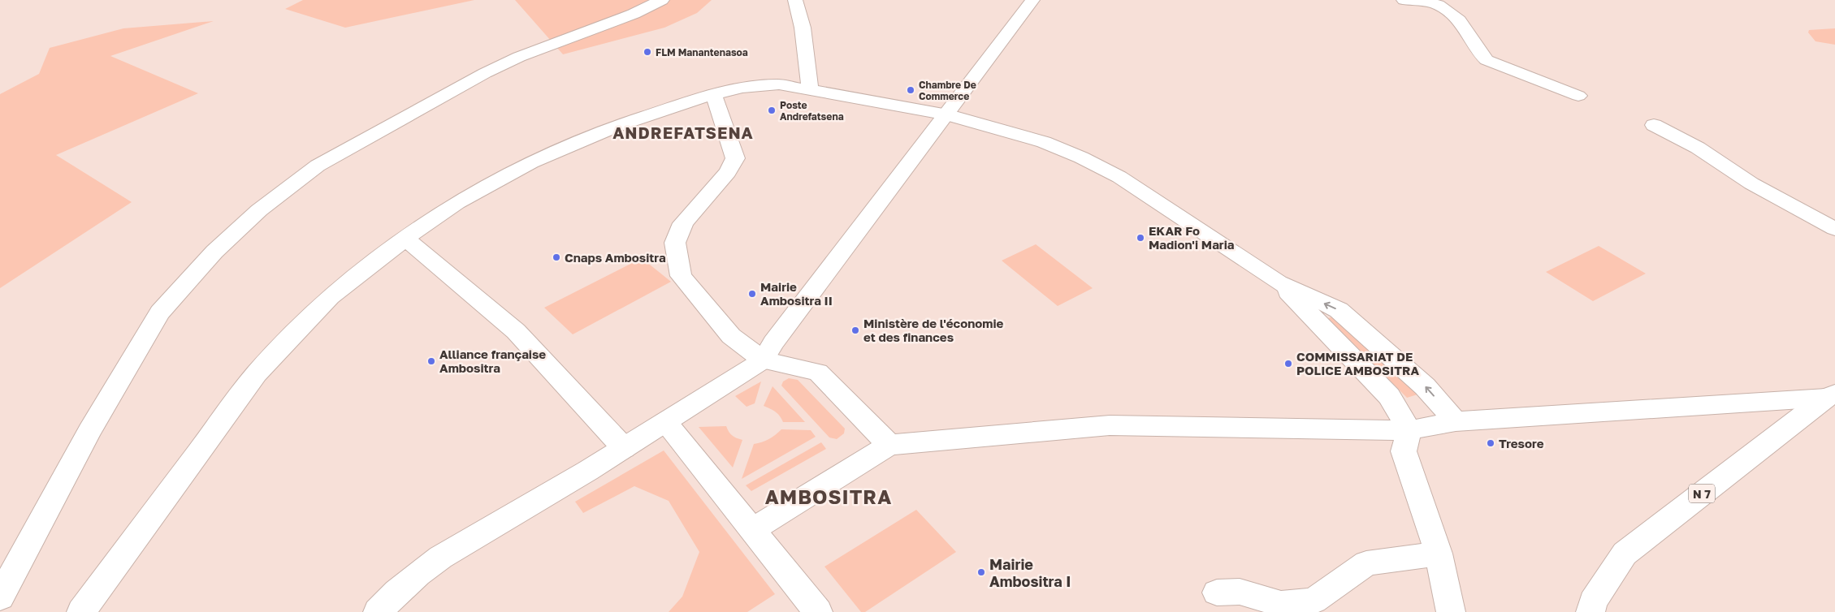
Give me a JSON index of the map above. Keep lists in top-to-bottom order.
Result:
{
  "streets": {
    "street": ["N 7"]
  },
  "districts": ["ANDREFATSENA", "AMBOSITRA"],
  "places": [
    "FLM Manantenasoa",
    "Chambre De Commerce",
    "Poste Andrefatsena",
    "EKAR Fo Madion'i Maria",
    "Cnaps Ambositra",
    "Mairie Ambositra II",
    "Ministère de l'économie et des finances",
    "Alliance française Ambositra",
    "COMMISSARIAT DE POLICE AMBOSITRA",
    "Tresore",
    "Mairie Ambositra I"
  ]
}
